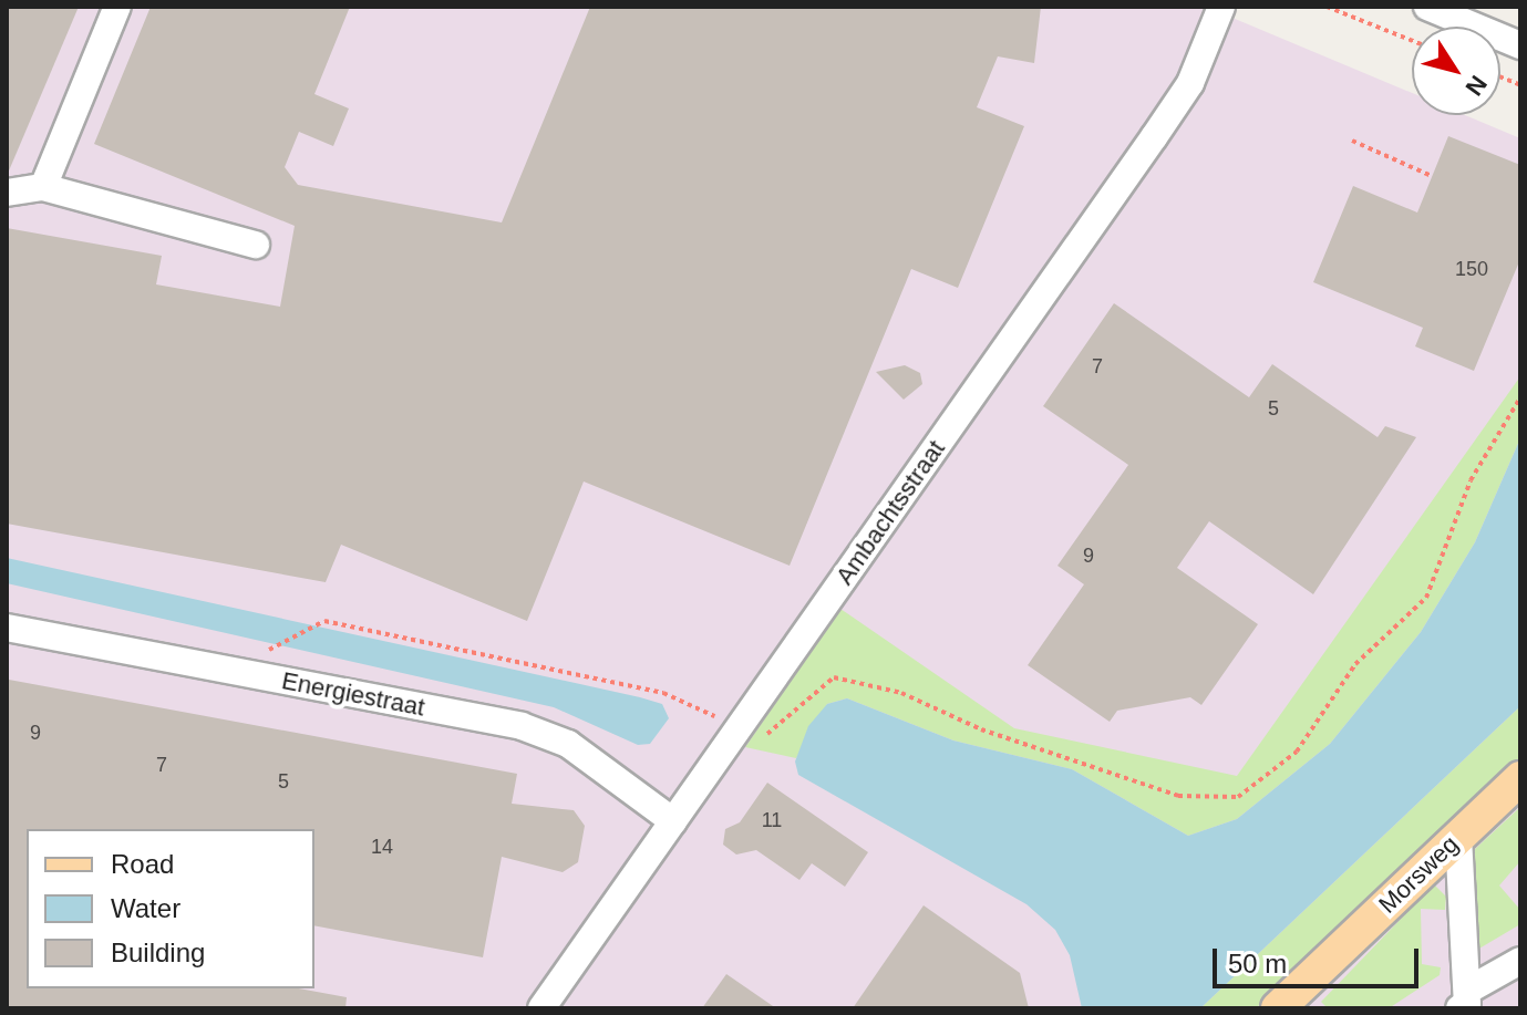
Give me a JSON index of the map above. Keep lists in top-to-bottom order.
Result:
{
  "streets": {
    "main road": ["Morsweg"],
    "street": ["Ambachtsstraat", "Energiestraat"]
  },
  "crossings": [
    ["Ambachtsstraat", "Energiestraat"]
  ],
  "house_numbers": [
    "150",
    "7",
    "5",
    "9",
    "9",
    "7",
    "5",
    "11",
    "14"
  ],
  "legend": ["Road", "Water", "Building"],
  "scale_bar": "50 m",
  "north": "bottom right"
}
